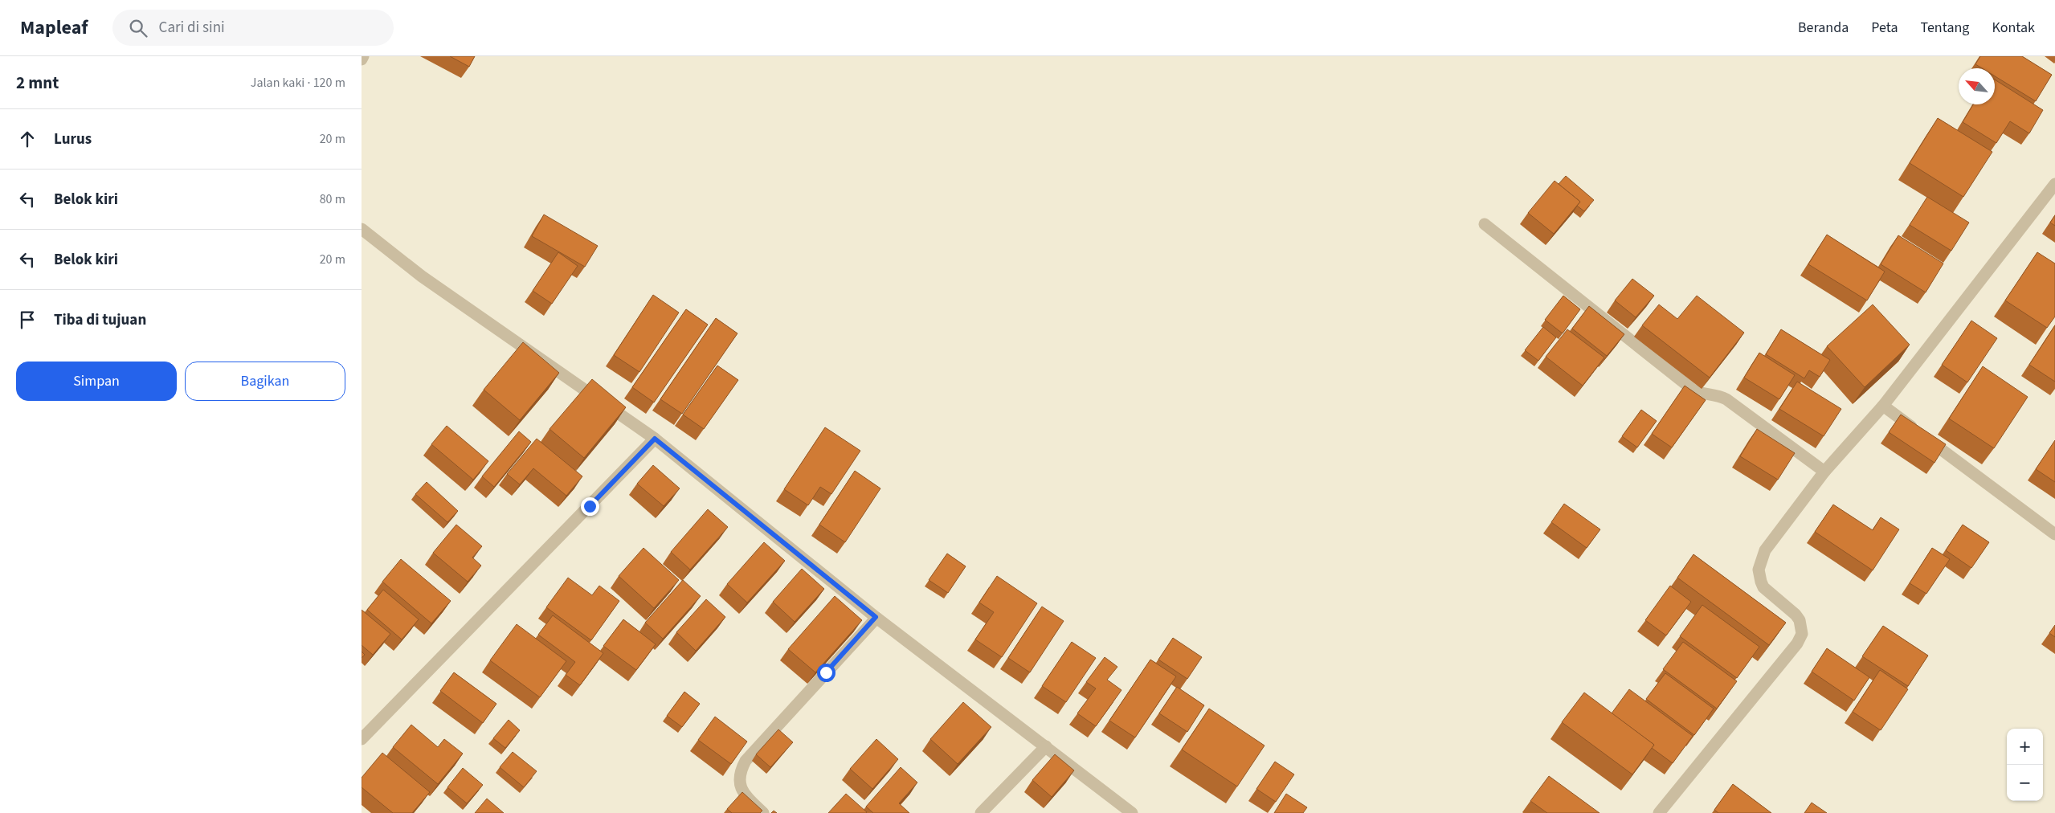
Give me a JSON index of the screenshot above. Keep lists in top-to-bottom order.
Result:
{
  "north": "top left",
  "page": {
    "header": "Mapleaf",
    "search": "Cari di sini",
    "nav": [
      "Beranda",
      "Peta",
      "Tentang",
      "Kontak"
    ],
    "heading": ["2 mnt", "Jalan kaki · 120 m"],
    "list": [
      ["Lurus", "20 m"],
      ["Belok kiri", "80 m"],
      ["Belok kiri", "20 m"],
      "Tiba di tujuan"
    ],
    "buttons": ["Simpan", "Bagikan"],
    "map_buttons": ["+", "−"]
  }
}
